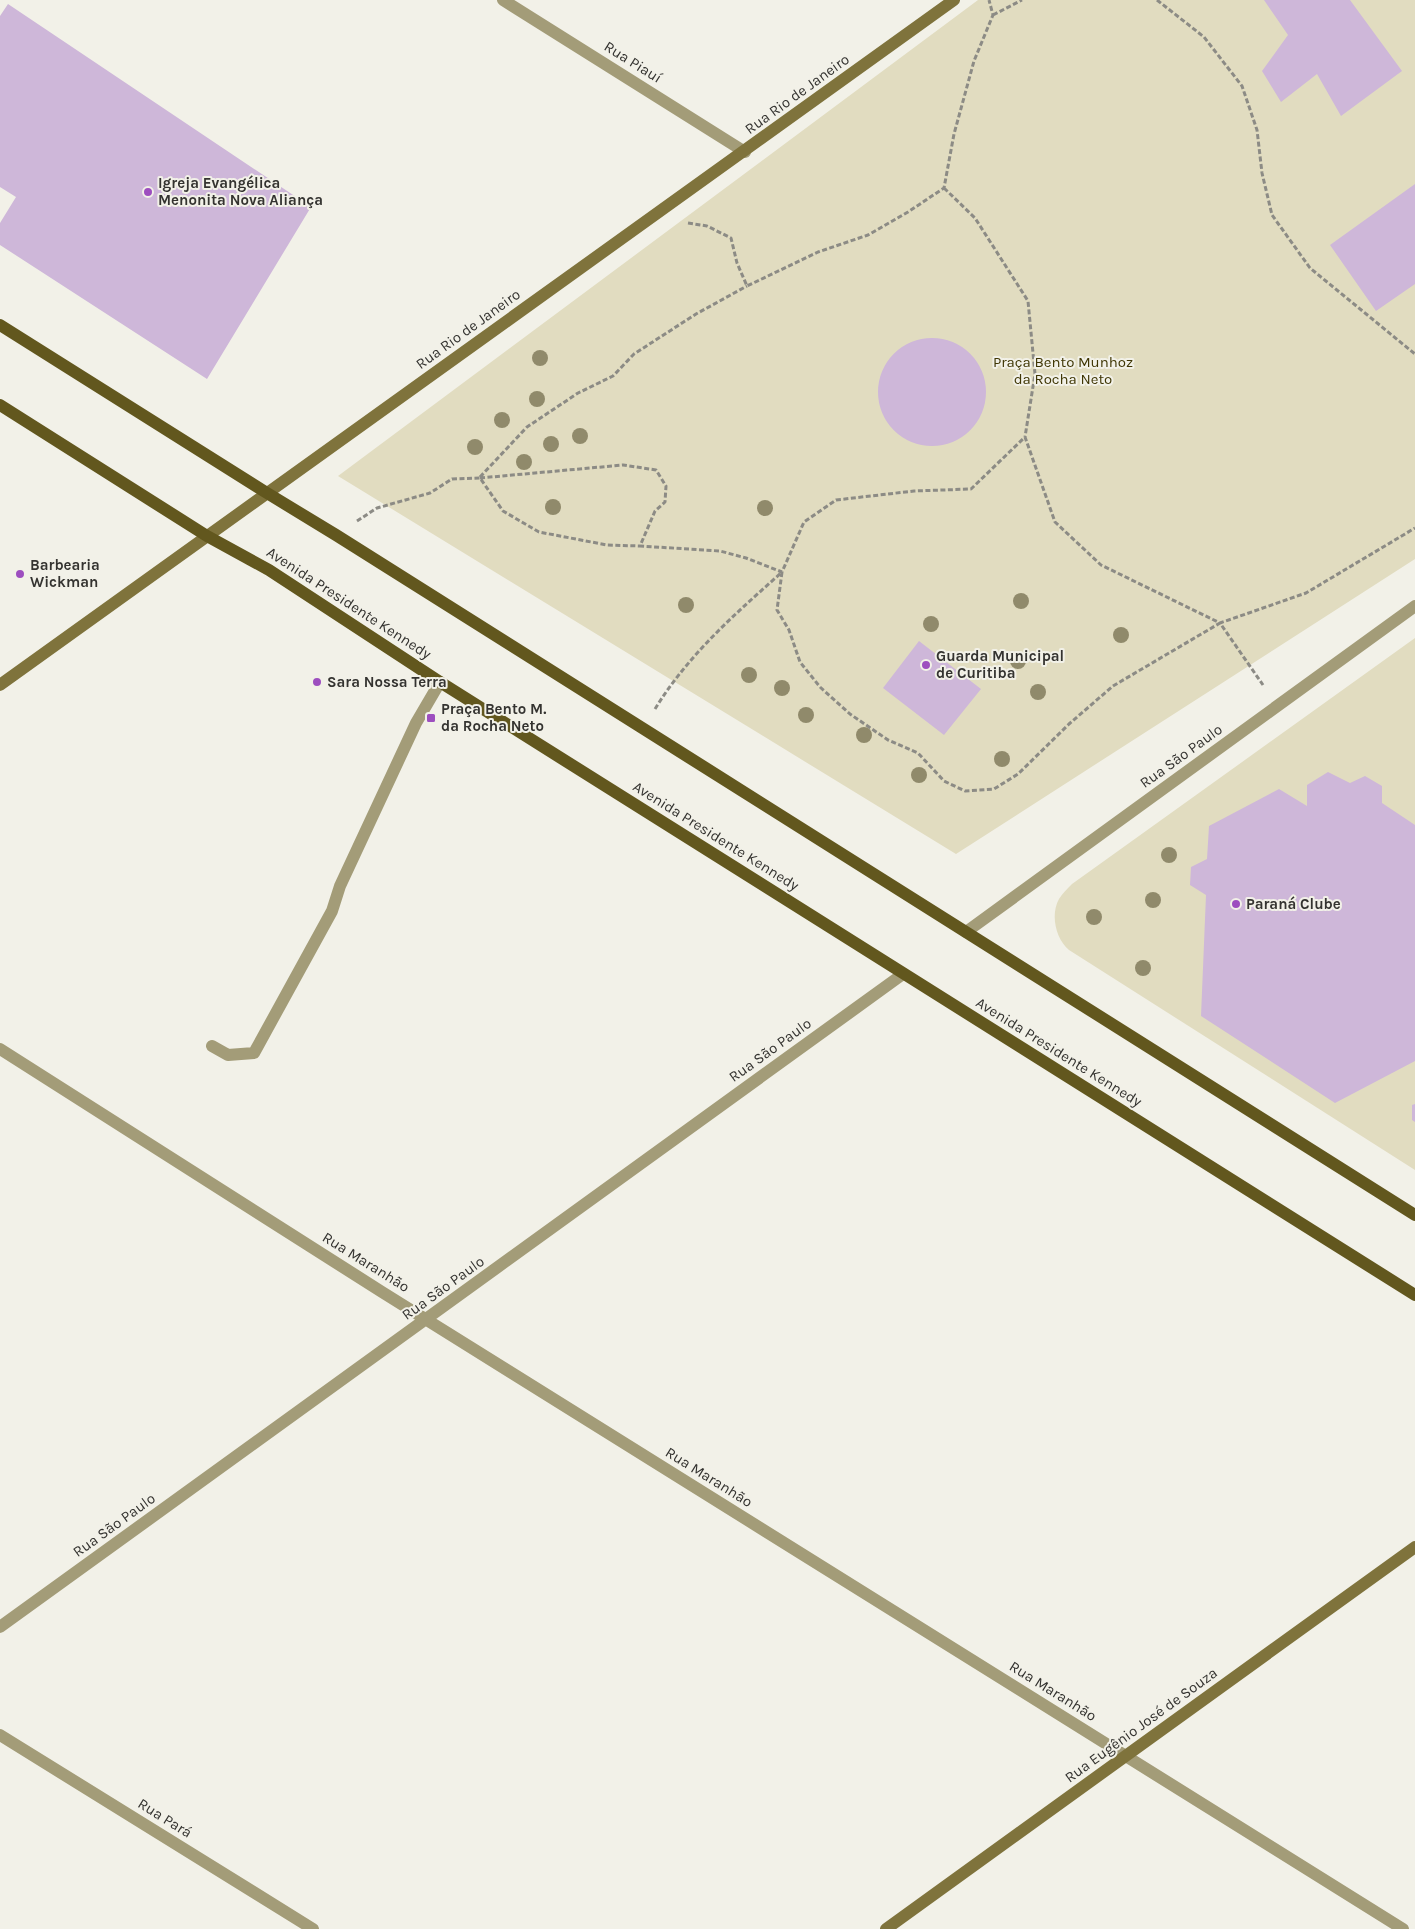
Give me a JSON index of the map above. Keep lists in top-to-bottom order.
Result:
{
  "streets": {
    "main road": ["Avenida Presidente Kennedy"],
    "street": [
      "Rua Piauí",
      "Rua Rio de Janeiro",
      "Rua São Paulo",
      "Rua Maranhão",
      "Rua Eugênio José de Souza",
      "Rua Pará"
    ]
  },
  "crossings": [
    ["Rua Piauí", "Rua Rio de Janeiro"],
    ["Rua Rio de Janeiro", "Avenida Presidente Kennedy"],
    ["Avenida Presidente Kennedy", "Rua São Paulo"],
    ["Rua São Paulo", "Rua Maranhão"],
    ["Rua Maranhão", "Rua Eugênio José de Souza"]
  ],
  "parks": ["Praça Bento Munhoz da Rocha Neto"],
  "places": {
    "other": [
      "Igreja Evangélica Menonita Nova Aliança",
      "Barbearia Wickman",
      "Guarda Municipal de Curitiba",
      "Sara Nossa Terra",
      "Paraná Clube"
    ],
    "transit": ["Praça Bento M. da Rocha Neto"]
  }
}
